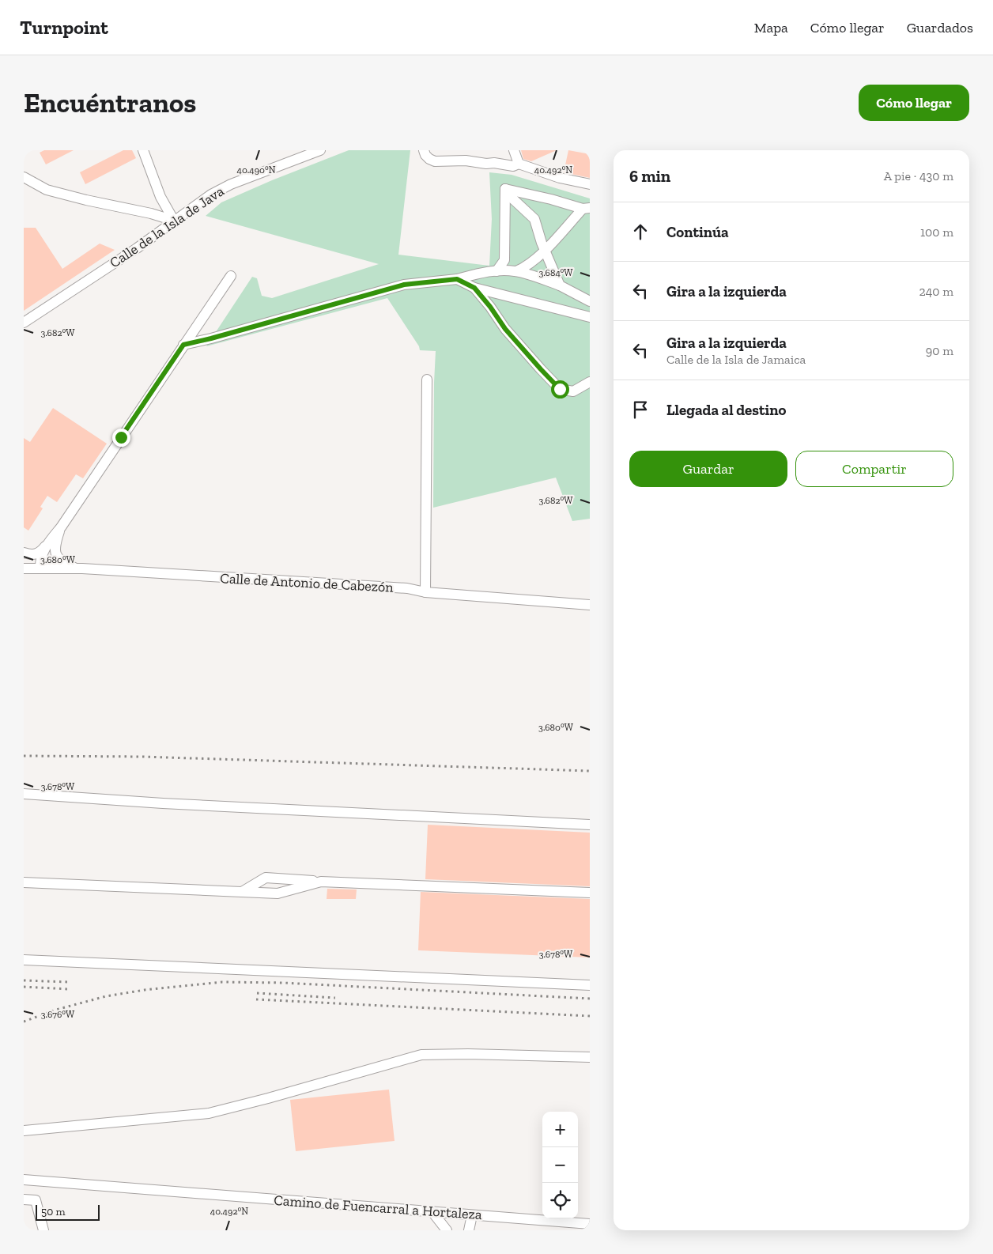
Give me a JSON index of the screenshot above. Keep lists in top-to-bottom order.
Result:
{
  "streets": {
    "street": ["Calle de la Isla de Java", "Calle de Antonio de Cabezón", "Camino de Fuencarral a Hortaleza"]
  },
  "scale_bar": "50 m",
  "page": {
    "header": "Turnpoint",
    "nav": ["Mapa", "Cómo llegar", "Guardados"],
    "buttons": [
      "Cómo llegar",
      ["Guardar", "Compartir"]
    ],
    "title": "Encuéntranos",
    "heading": ["6 min", "A pie · 430 m"],
    "list": [
      ["Continúa", "100 m"],
      ["Gira a la izquierda", "240 m"],
      ["Gira a la izquierda", "Calle de la Isla de Jamaica", "90 m"],
      "Llegada al destino"
    ],
    "map_buttons": ["+", "−"],
    "scale": "50 m"
  },
  "coordinates": [
    "40.490°N",
    "40.492°N",
    "3.684°W",
    "3.682°W",
    "3.680°W",
    "3.678°W",
    "3.676°W"
  ]
}
